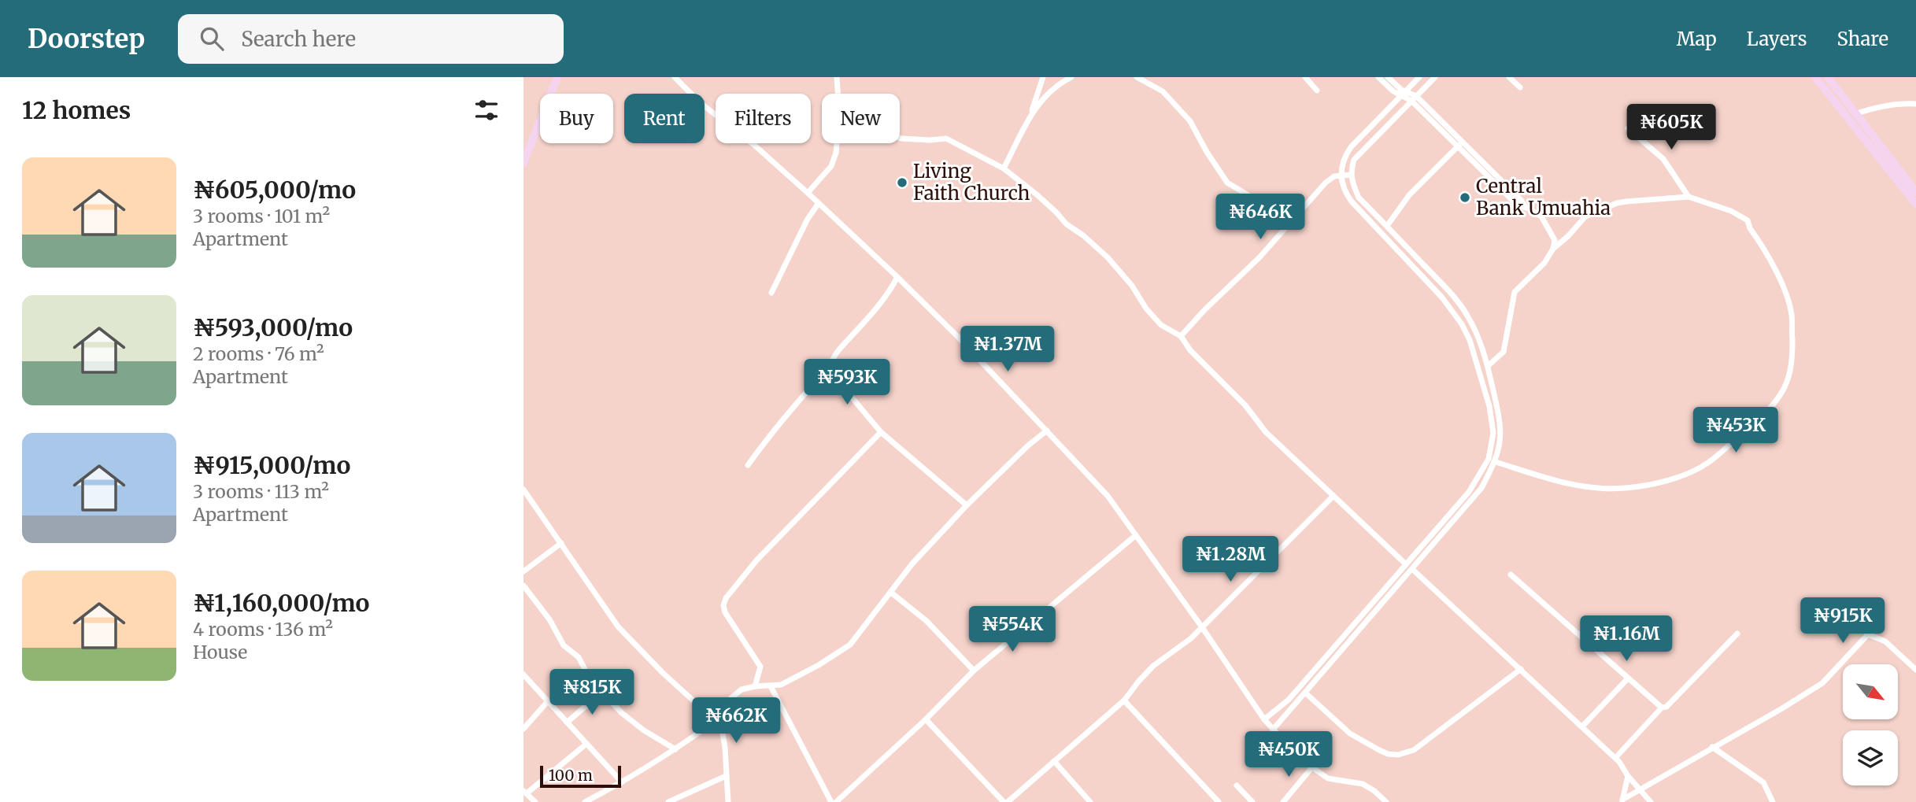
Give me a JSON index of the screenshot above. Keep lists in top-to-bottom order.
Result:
{
  "places": ["Living Faith Church", "Central Bank Umuahia"],
  "scale_bar": "100 m",
  "north": "bottom right",
  "page": {
    "header": "Doorstep",
    "search": "Search here",
    "nav": ["Map", "Layers", "Share"],
    "heading": "12 homes",
    "chip": [
      "Buy",
      "Rent",
      "Filters",
      "New"
    ],
    "price": [
      "₦605K",
      "₦646K",
      "₦1.37M",
      "₦593K",
      "₦453K",
      "₦1.28M",
      "₦915K",
      "₦554K",
      "₦1.16M",
      "₦815K",
      "₦662K",
      "₦450K"
    ],
    "list": [
      {
        "name": "₦605,000/mo",
        "note": "3 rooms · 101 m² · Apartment"
      },
      {
        "name": "₦593,000/mo",
        "note": "2 rooms · 76 m² · Apartment"
      },
      {
        "name": "₦915,000/mo",
        "note": "3 rooms · 113 m² · Apartment"
      },
      {
        "name": "₦1,160,000/mo",
        "note": "4 rooms · 136 m² · House"
      }
    ],
    "scale": "100 m"
  }
}
